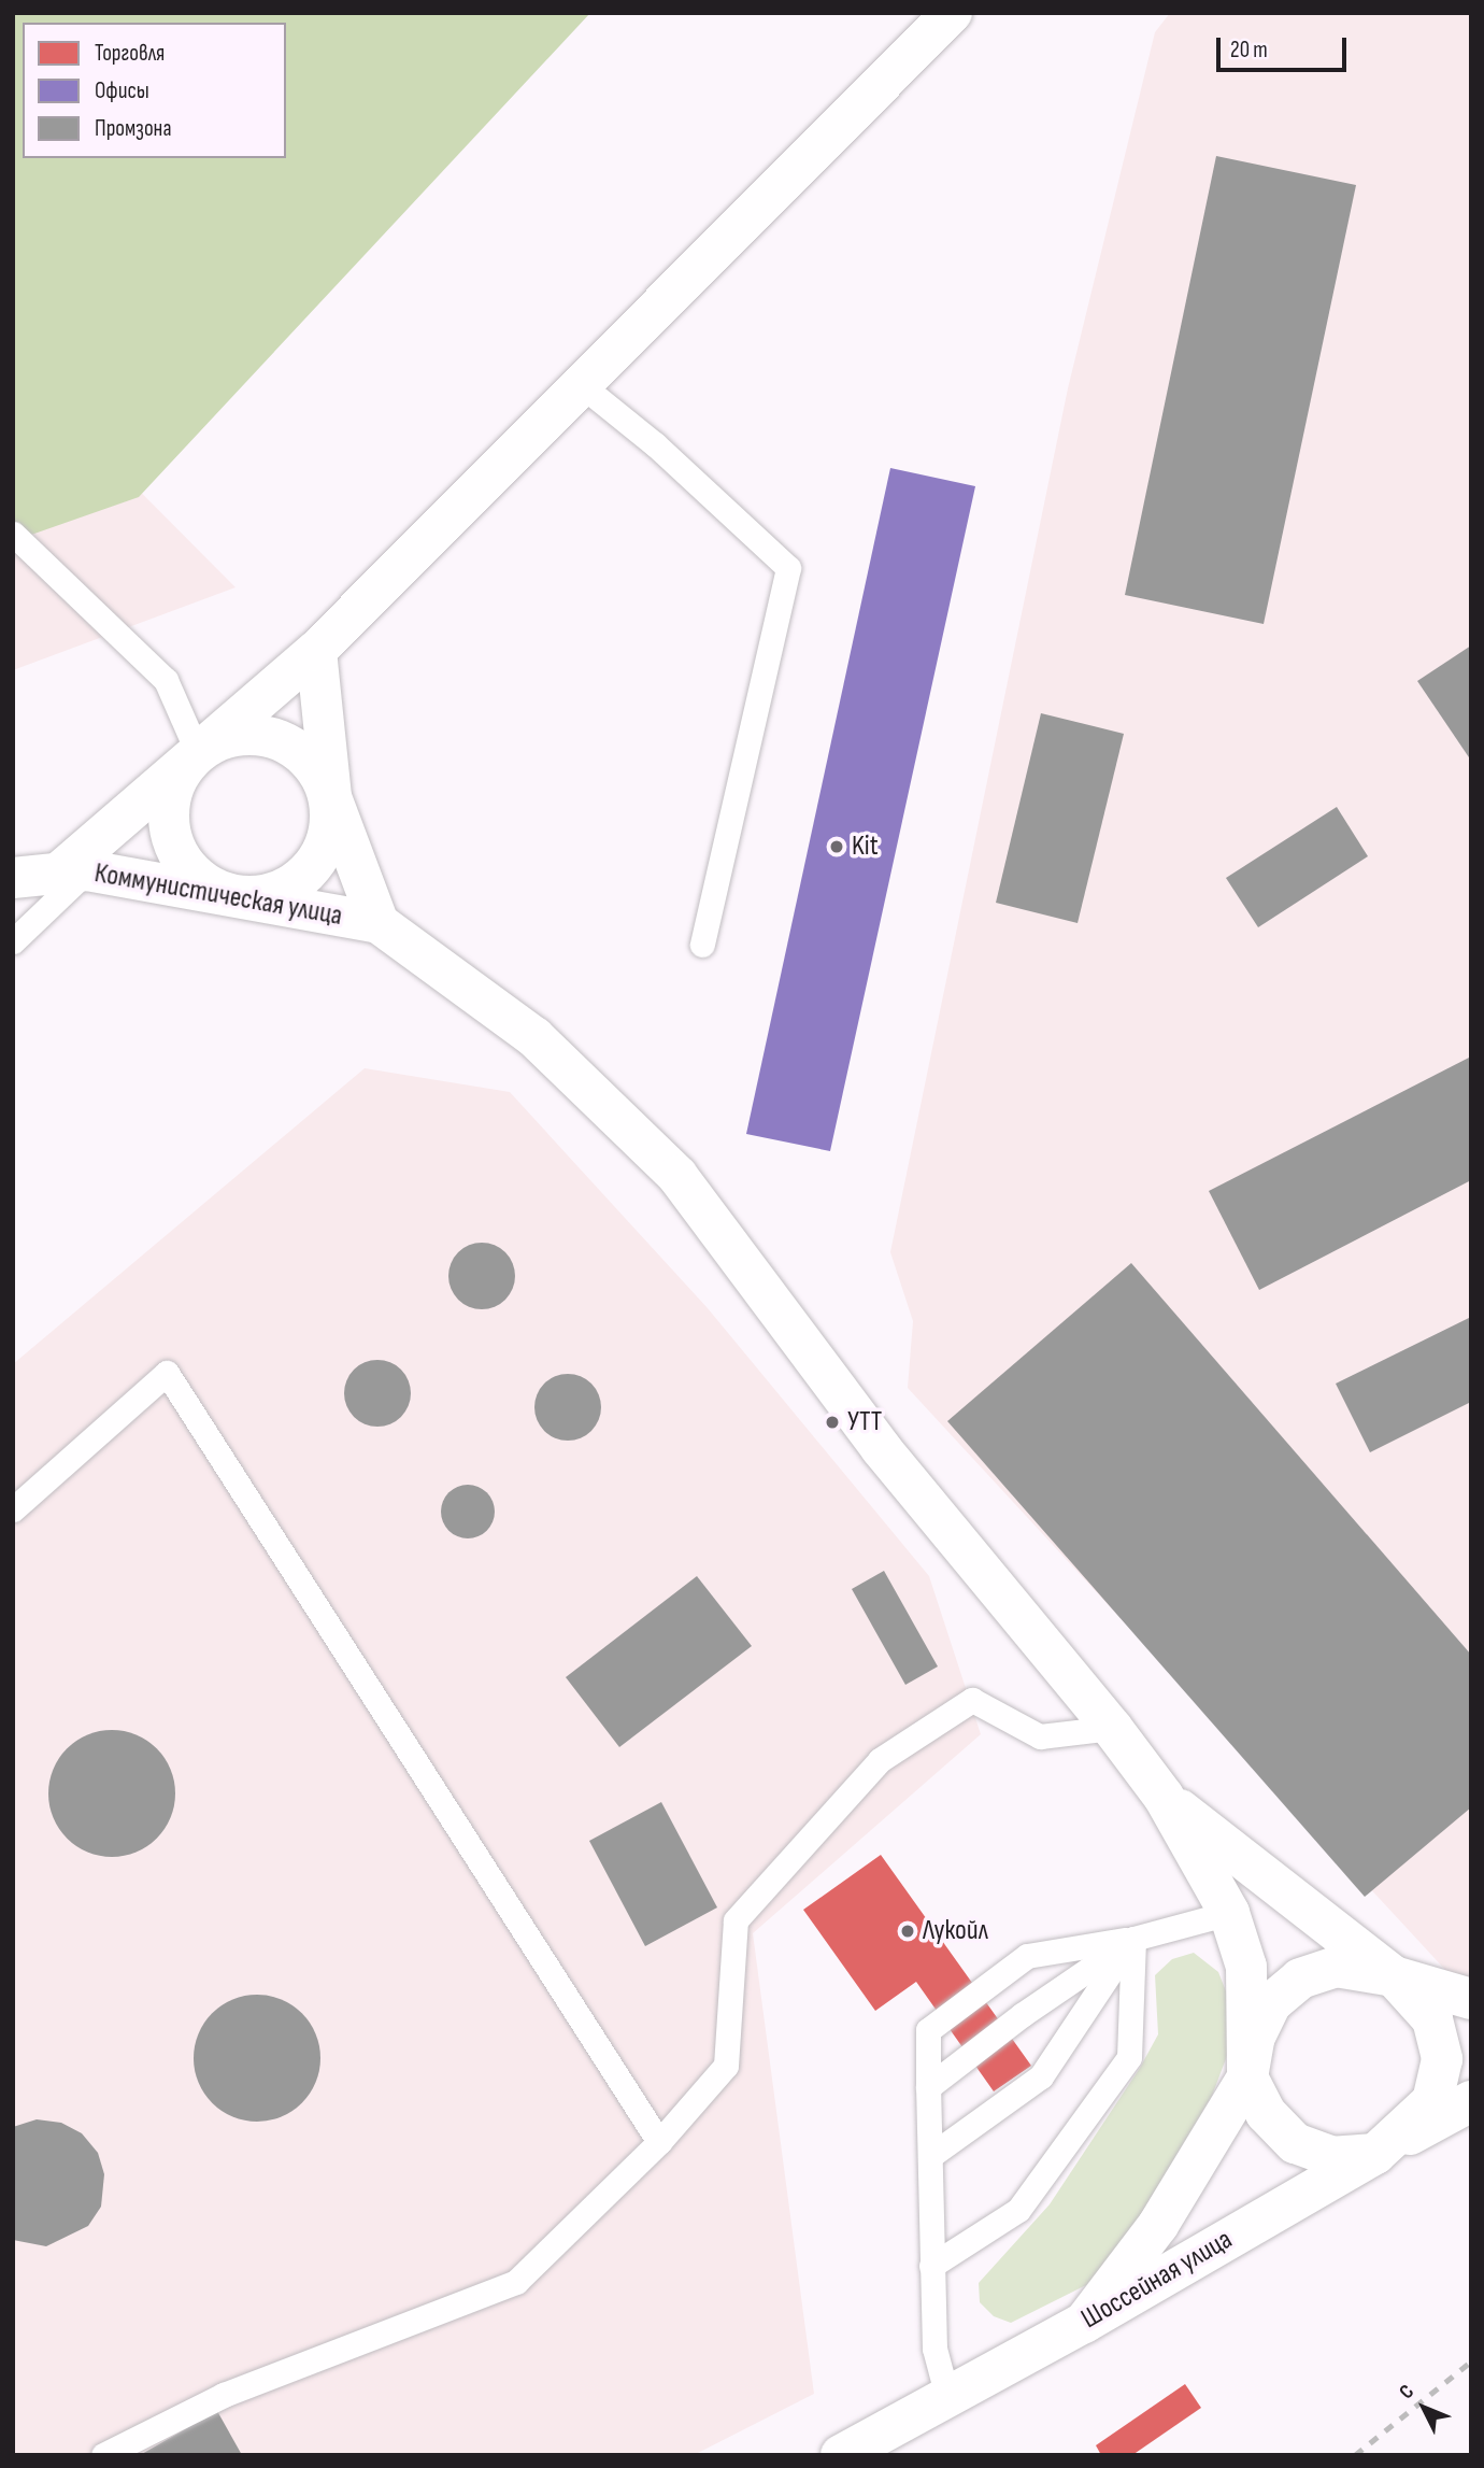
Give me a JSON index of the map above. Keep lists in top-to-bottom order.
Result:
{
  "streets": {
    "main road": ["Коммунистическая улица", "Шоссейная улица"]
  },
  "places": ["Kit", "УТТ", "Лукойл"],
  "legend": ["Торговля", "Офисы", "Промзона"],
  "scale_bar": "20 m",
  "north": "top left"
}
